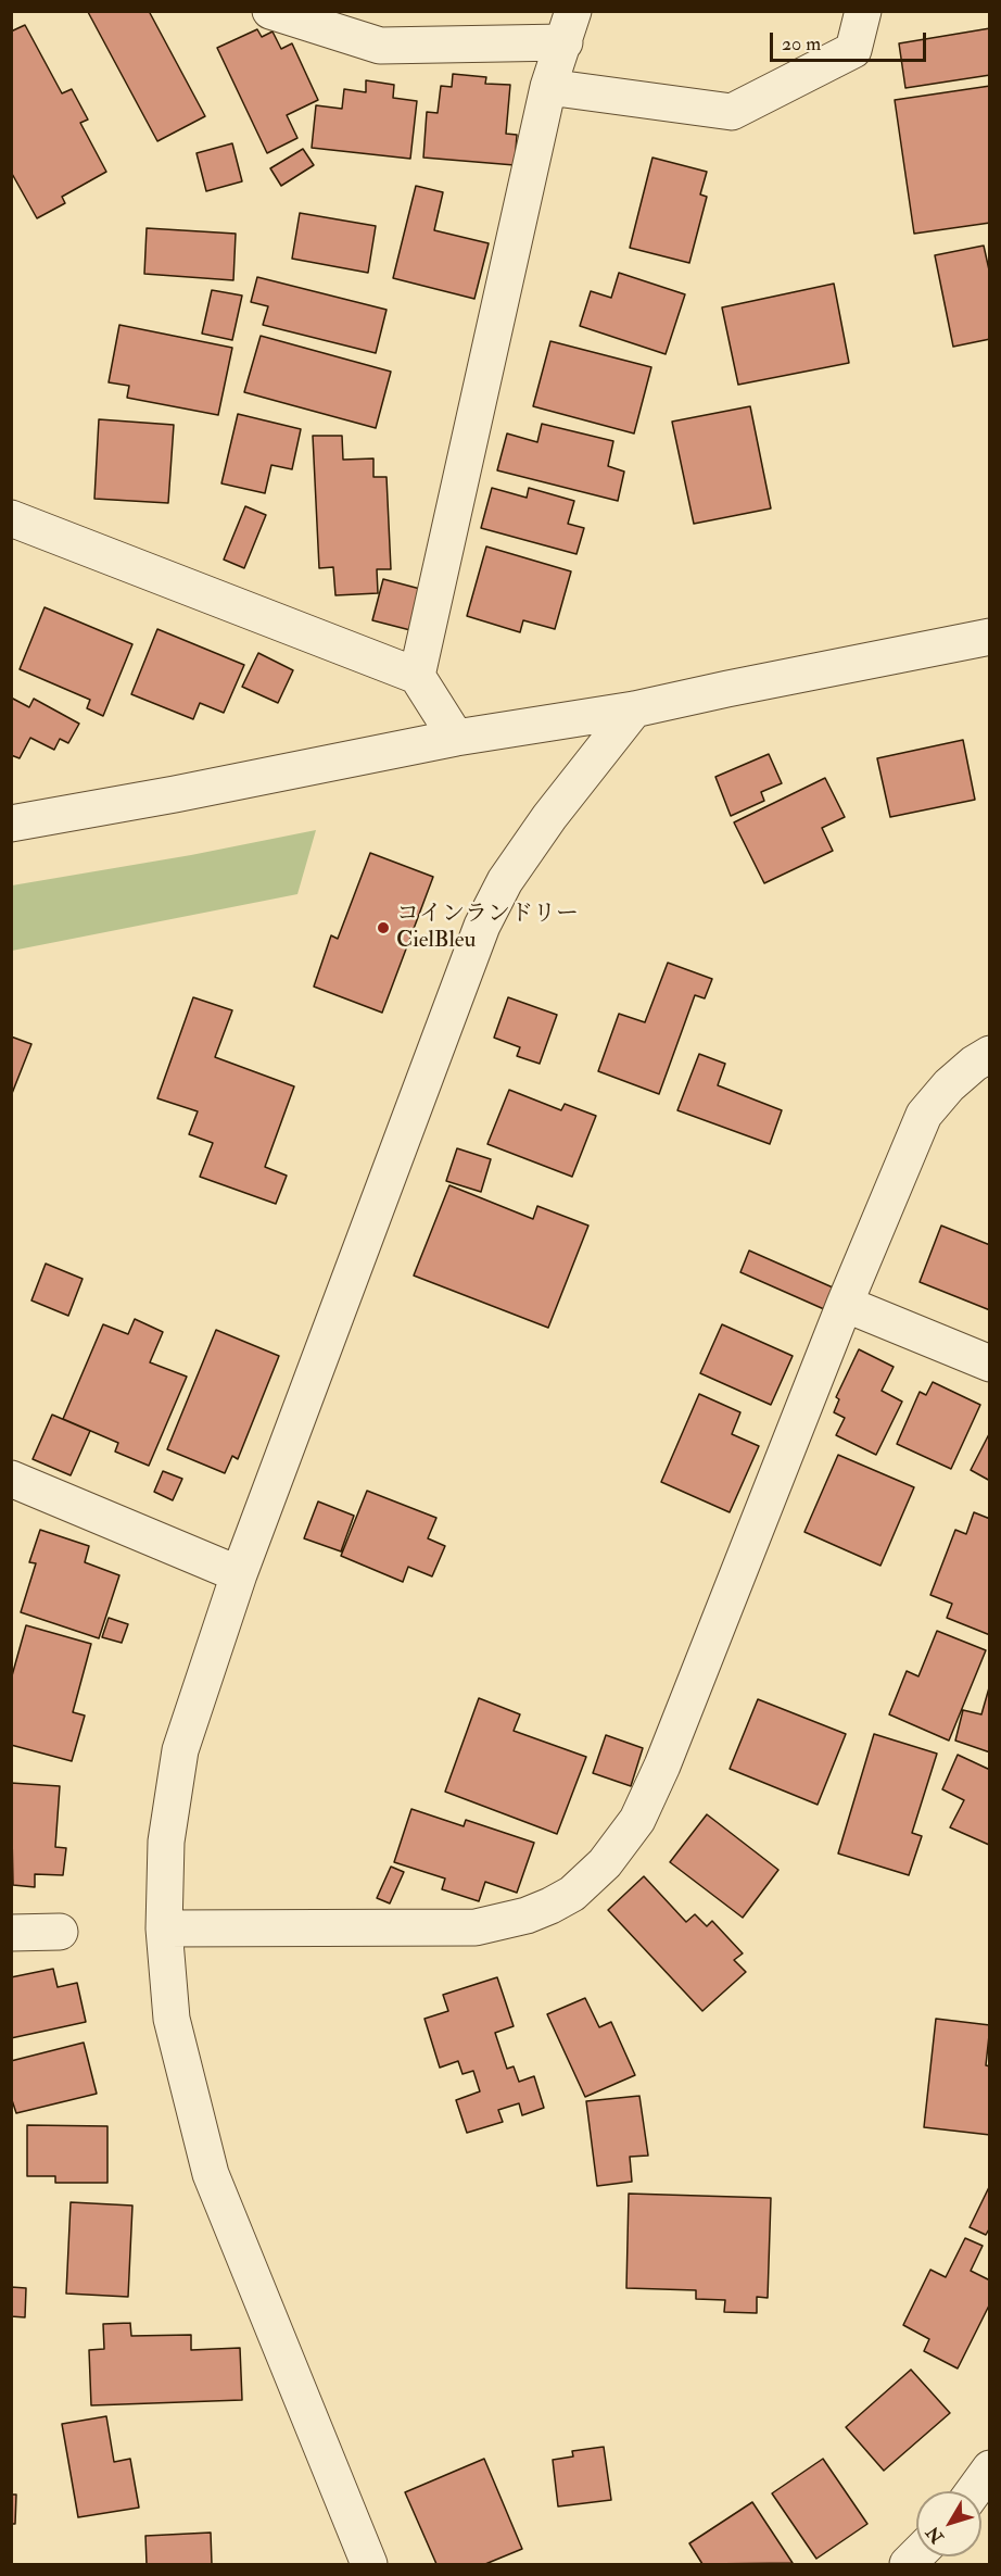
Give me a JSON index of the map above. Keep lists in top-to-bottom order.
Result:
{
  "places": ["コインランドリー CielBleu"],
  "scale_bar": "20 m",
  "north": "bottom left"
}
